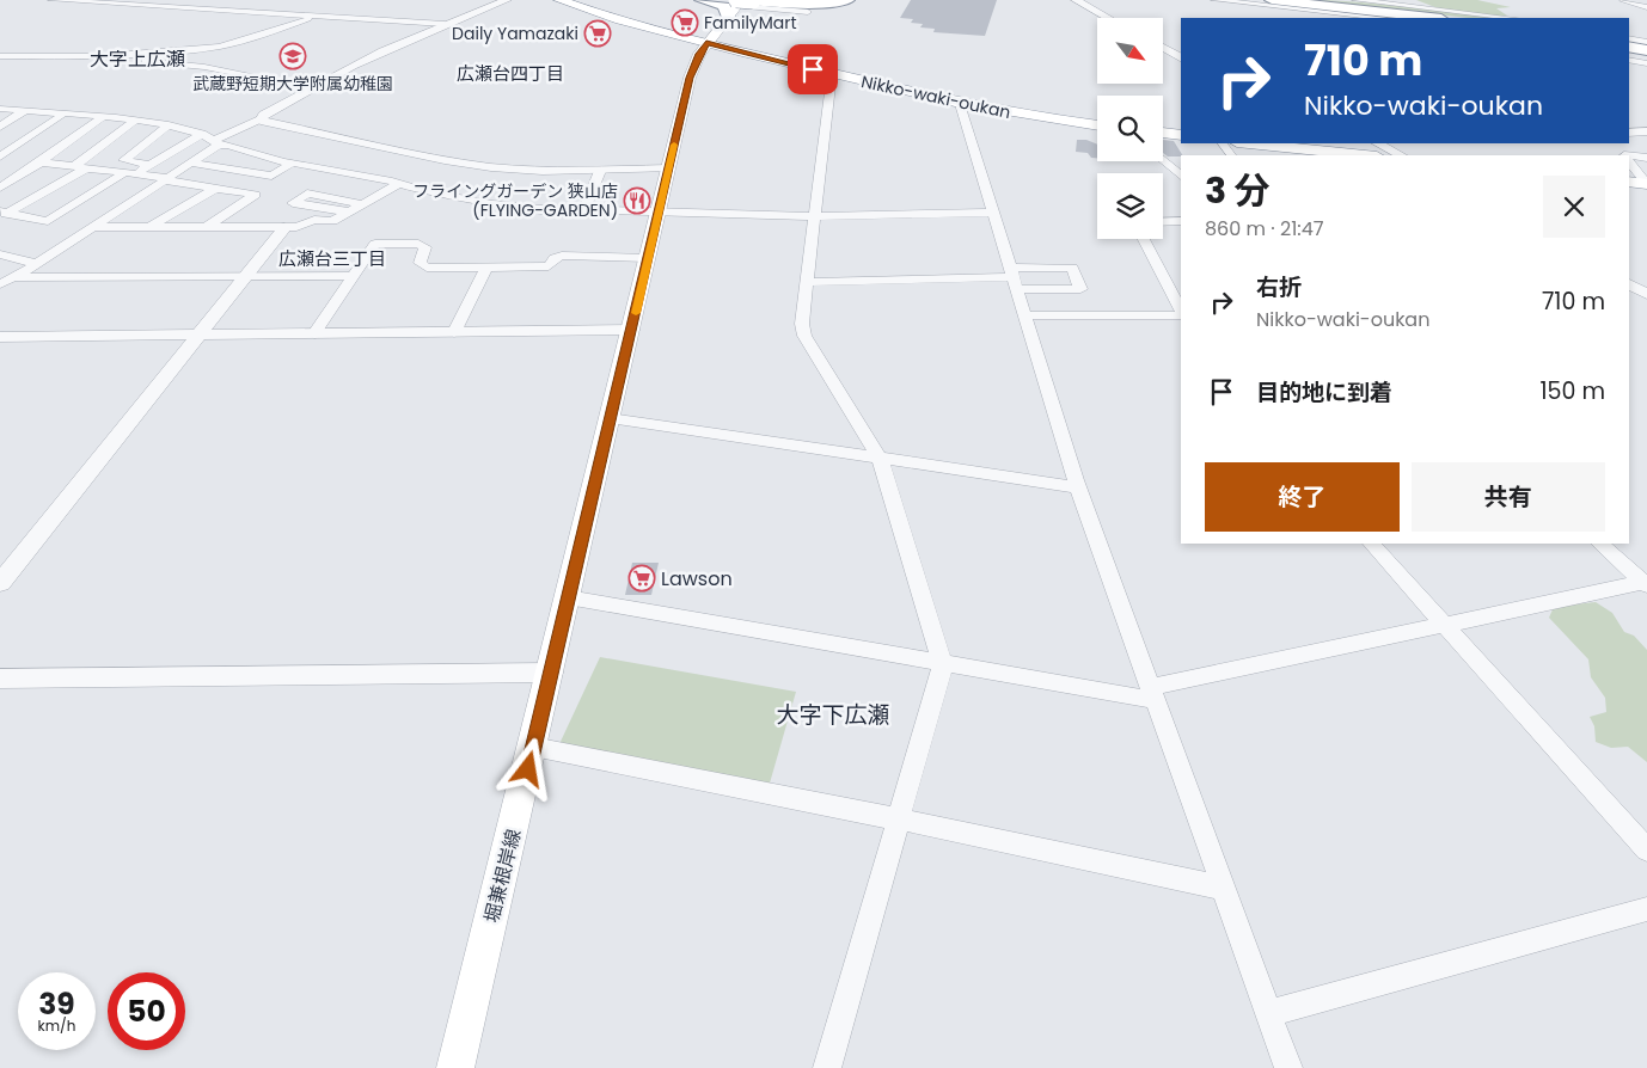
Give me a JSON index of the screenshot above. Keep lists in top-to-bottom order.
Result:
{
  "streets": {
    "highway": ["Nikko-waki-oukan"],
    "main road": ["堀兼根岸線"]
  },
  "crossings": [
    ["Nikko-waki-oukan", "堀兼根岸線"]
  ],
  "districts": [
    "大字上広瀬",
    "広瀬台四丁目",
    "広瀬台三丁目",
    "大字下広瀬"
  ],
  "places": {
    "supermarket": ["FamilyMart", "Daily Yamazaki", "Lawson"],
    "school or university": ["武蔵野短期大学附属幼稚園"],
    "restaurant": ["フライングガーデン 狭山店 (FLYING-GARDEN)"]
  },
  "north": "bottom right",
  "page": {
    "turn": ["710 m", "Nikko-waki-oukan"],
    "heading": ["3 分", "860 m · 21:47"],
    "list": [
      {
        "name": "右折",
        "note": "Nikko-waki-oukan",
        "value": "710 m"
      },
      {
        "name": "目的地に到着",
        "value": "150 m"
      }
    ],
    "buttons": ["終了", "共有"],
    "speed": "39 km/h",
    "limit": "50"
  }
}
